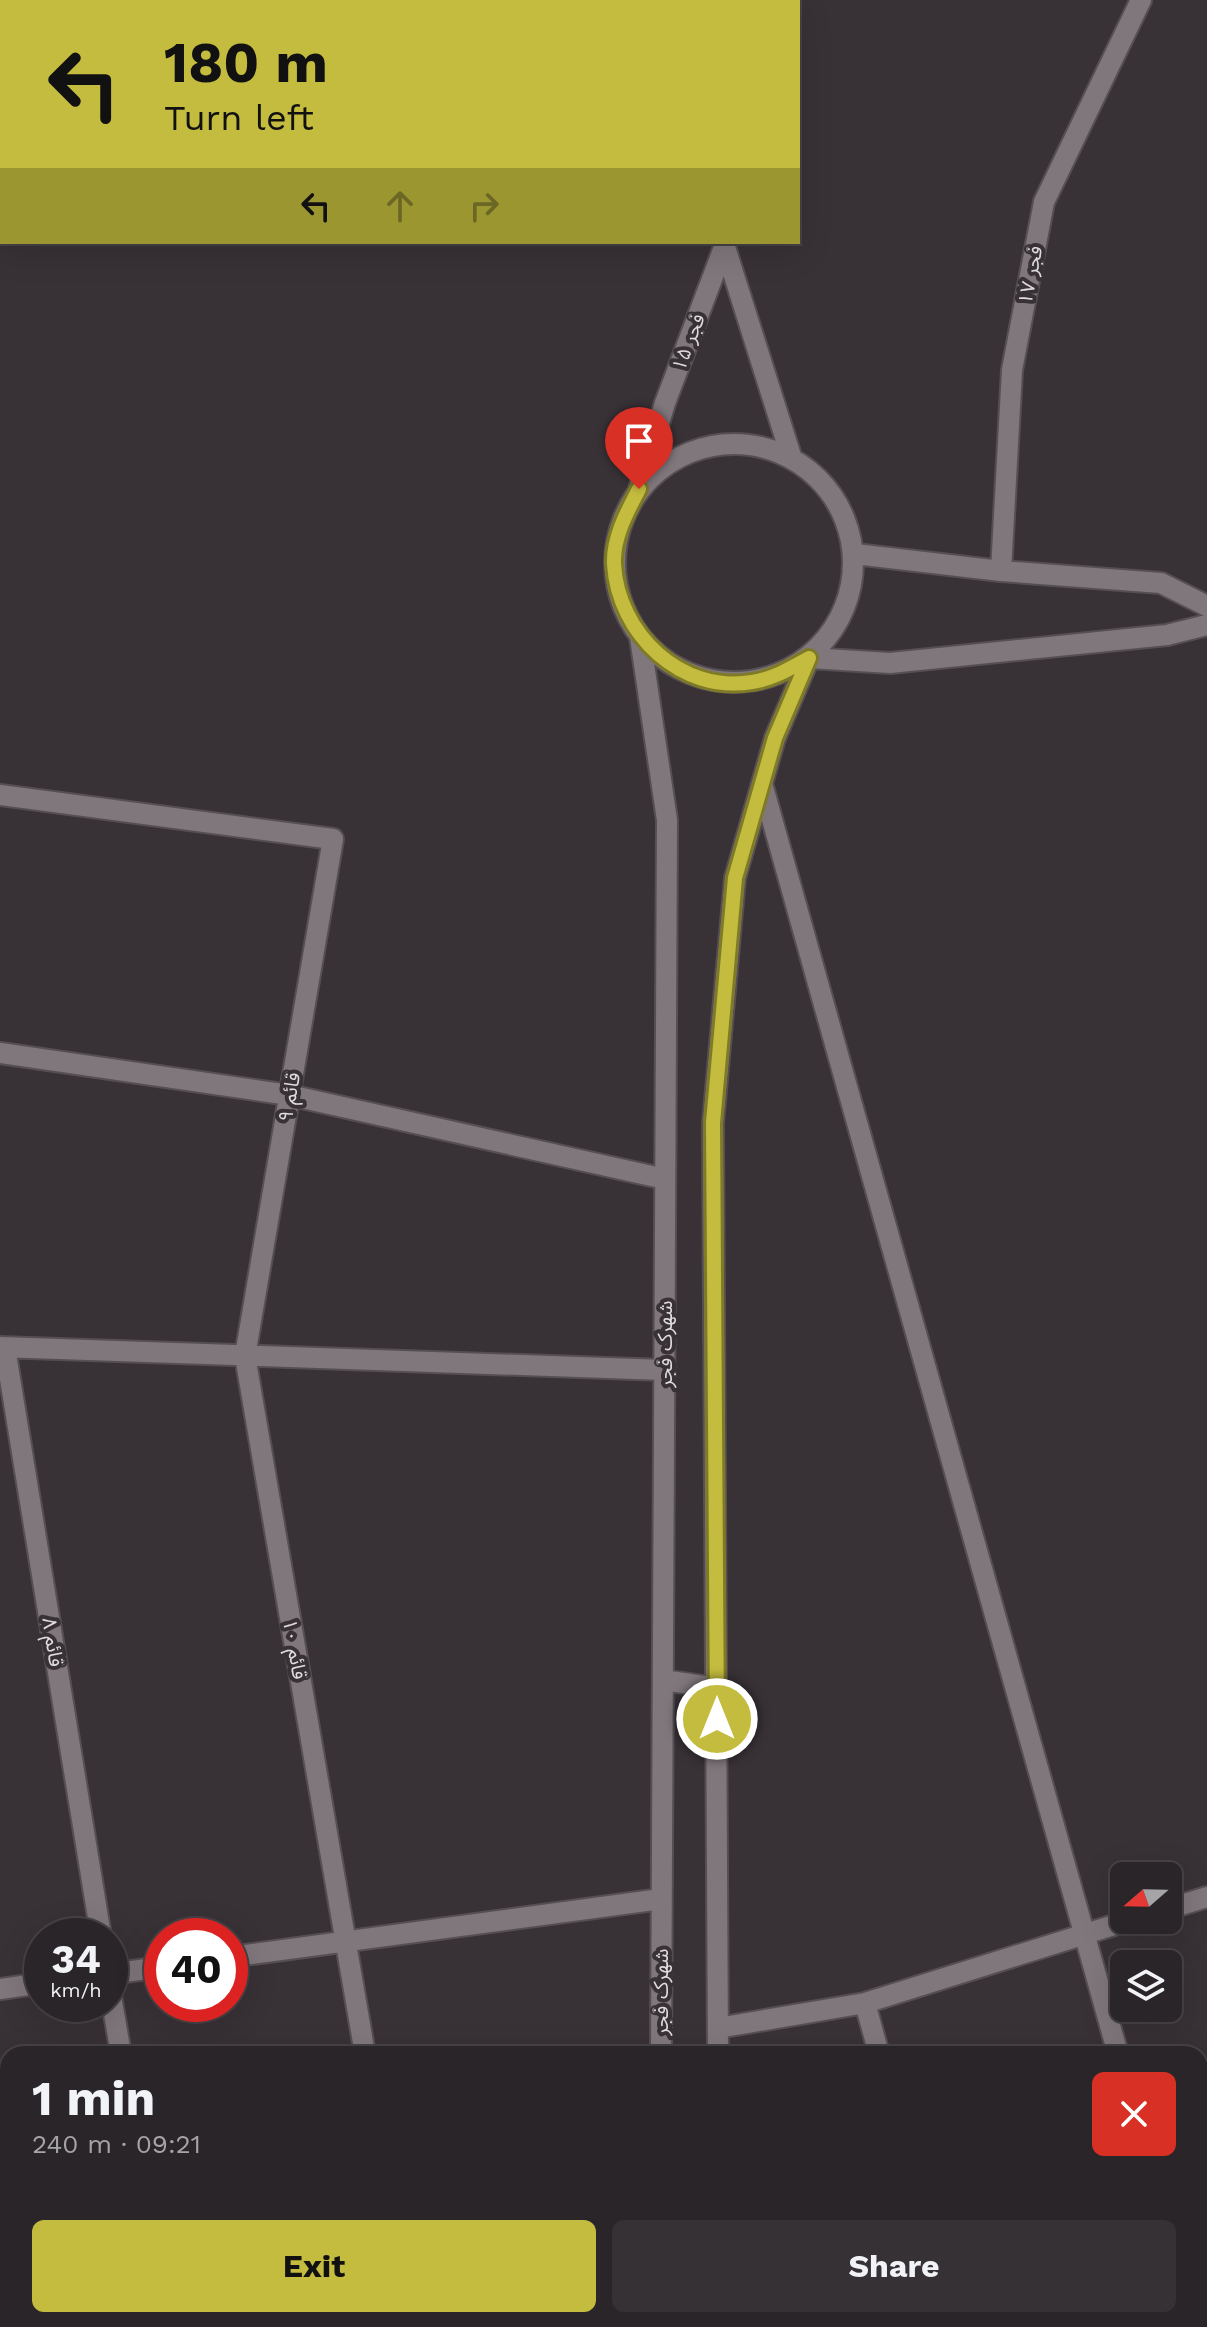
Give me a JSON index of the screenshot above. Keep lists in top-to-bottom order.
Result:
{
  "streets": {
    "street": [
      "فجر ۱۷",
      "فجر ۱۵",
      "قائم ۹",
      "شهرک فجر",
      "قائم ۸",
      "قائم ۱۰"
    ]
  },
  "crossings": [
    ["فجر ۱۵", "شهرک فجر"],
    ["قائم ۹", "قائم ۱۰"]
  ],
  "north": "left",
  "page": {
    "turn": ["180 m", "Turn left"],
    "speed": "34 km/h",
    "limit": "40",
    "heading": ["1 min", "240 m · 09:21"],
    "buttons": ["Exit", "Share"]
  }
}
